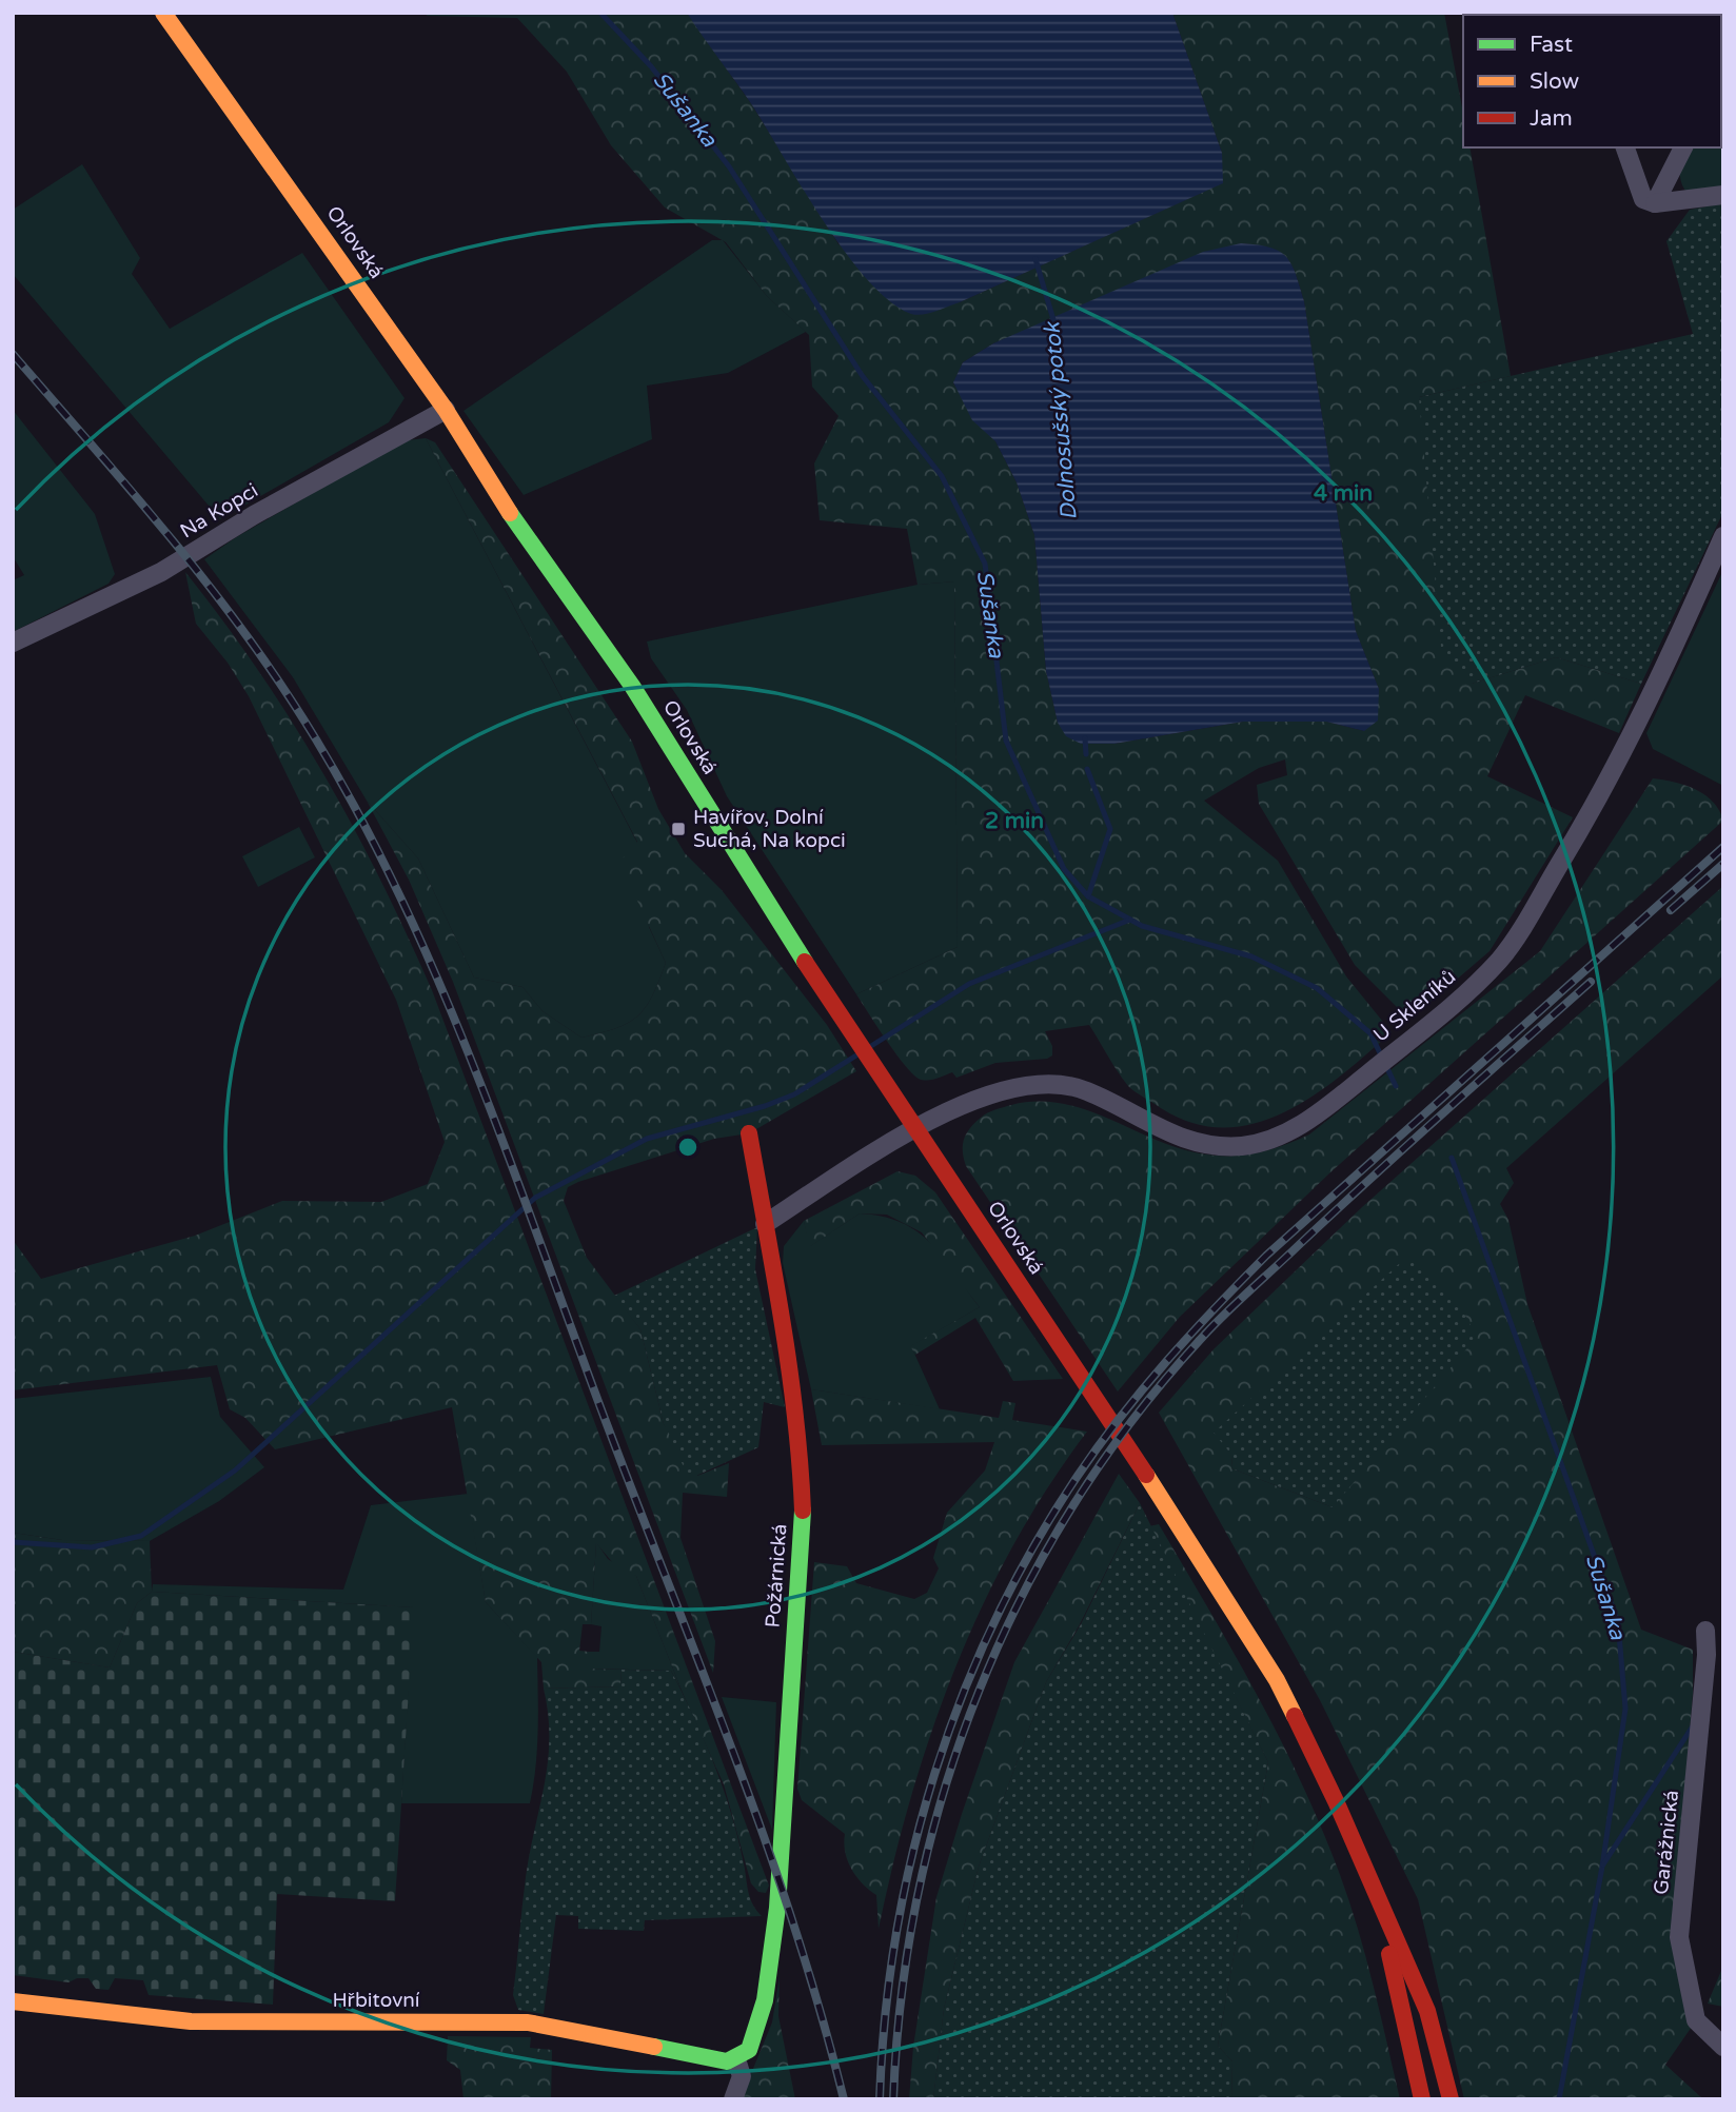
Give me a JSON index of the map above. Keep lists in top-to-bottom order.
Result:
{
  "streets": {
    "main road": ["Orlovská", "Požárnická", "Hřbitovní"],
    "street": ["Na Kopci", "U Skleníků", "Garážnická"]
  },
  "crossings": [
    ["Orlovská", "Na Kopci"],
    ["Orlovská", "U Skleníků"],
    ["Požárnická", "Hřbitovní"]
  ],
  "water": ["Sušanka", "Dolnosušský potok"],
  "places": {
    "transit": ["Havířov, Dolní Suchá, Na kopci"]
  },
  "legend": ["Fast", "Slow", "Jam"],
  "rings": ["4 min", "2 min"]
}
